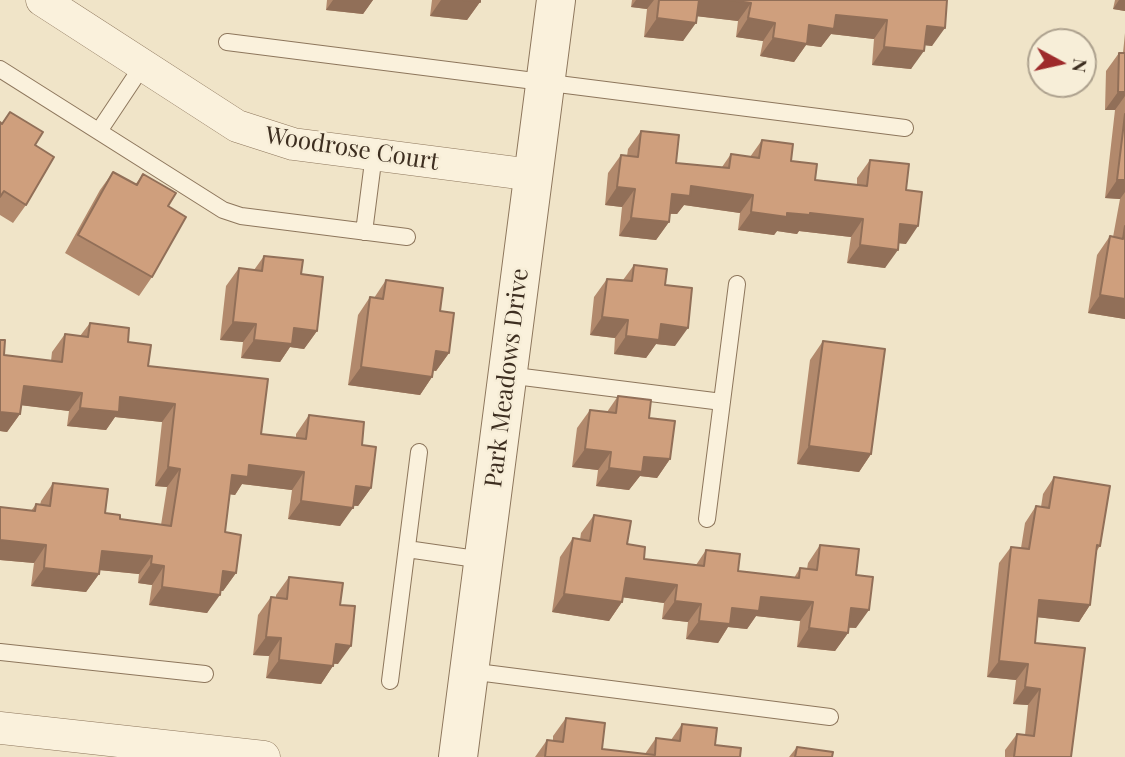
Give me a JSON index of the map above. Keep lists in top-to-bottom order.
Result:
{
  "streets": {
    "street": ["Woodrose Court", "Park Meadows Drive"]
  },
  "crossings": [
    ["Woodrose Court", "Park Meadows Drive"]
  ],
  "north": "right"
}
